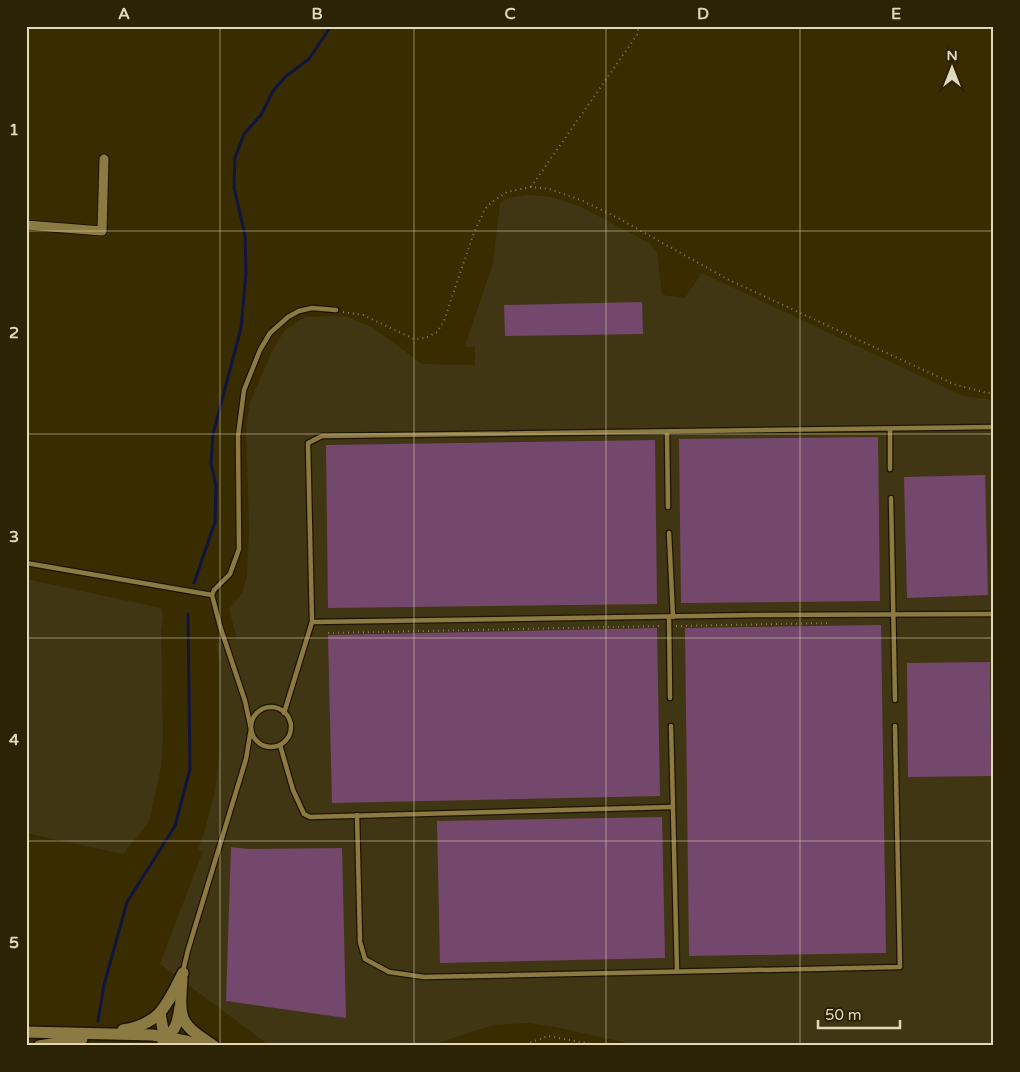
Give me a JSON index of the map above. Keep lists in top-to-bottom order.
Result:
{
  "scale_bar": "50 m",
  "north": "top",
  "grid": {
    "columns": [
      "A",
      "B",
      "C",
      "D",
      "E"
    ],
    "rows": [
      "1",
      "2",
      "3",
      "4",
      "5"
    ]
  }
}
